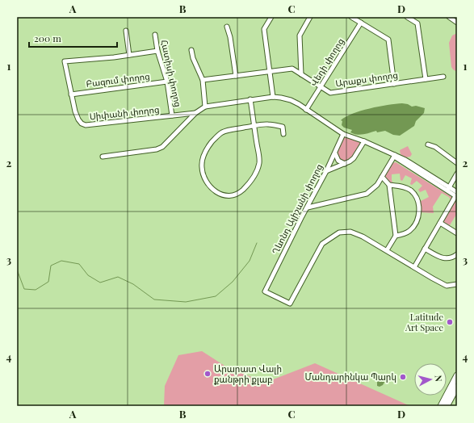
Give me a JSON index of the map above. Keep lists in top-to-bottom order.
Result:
{
  "streets": {
    "street": [
      "Վեդի փողոց",
      "Հատիսի փողոց",
      "Արաքս փողոց",
      "Բազում փողոց",
      "Սիփանի փողոց",
      "Ղևոնդ Ալիշանի փողոց"
    ]
  },
  "crossings": [
    ["Վեդի փողոց", "Արաքս փողոց"],
    ["Հատիսի փողոց", "Բազում փողոց"],
    ["Հատիսի փողոց", "Սիփանի փողոց"],
    ["Բազում փողոց", "Սիփանի փողոց"]
  ],
  "places": ["Latitude Art Space", "Արարատ Վալի քանթրի քլաբ", "Մանդարինկա Պարկ"],
  "scale_bar": "200 m",
  "north": "right",
  "grid": {
    "columns": [
      "A",
      "B",
      "C",
      "D"
    ],
    "rows": [
      "1",
      "2",
      "3",
      "4"
    ]
  }
}
